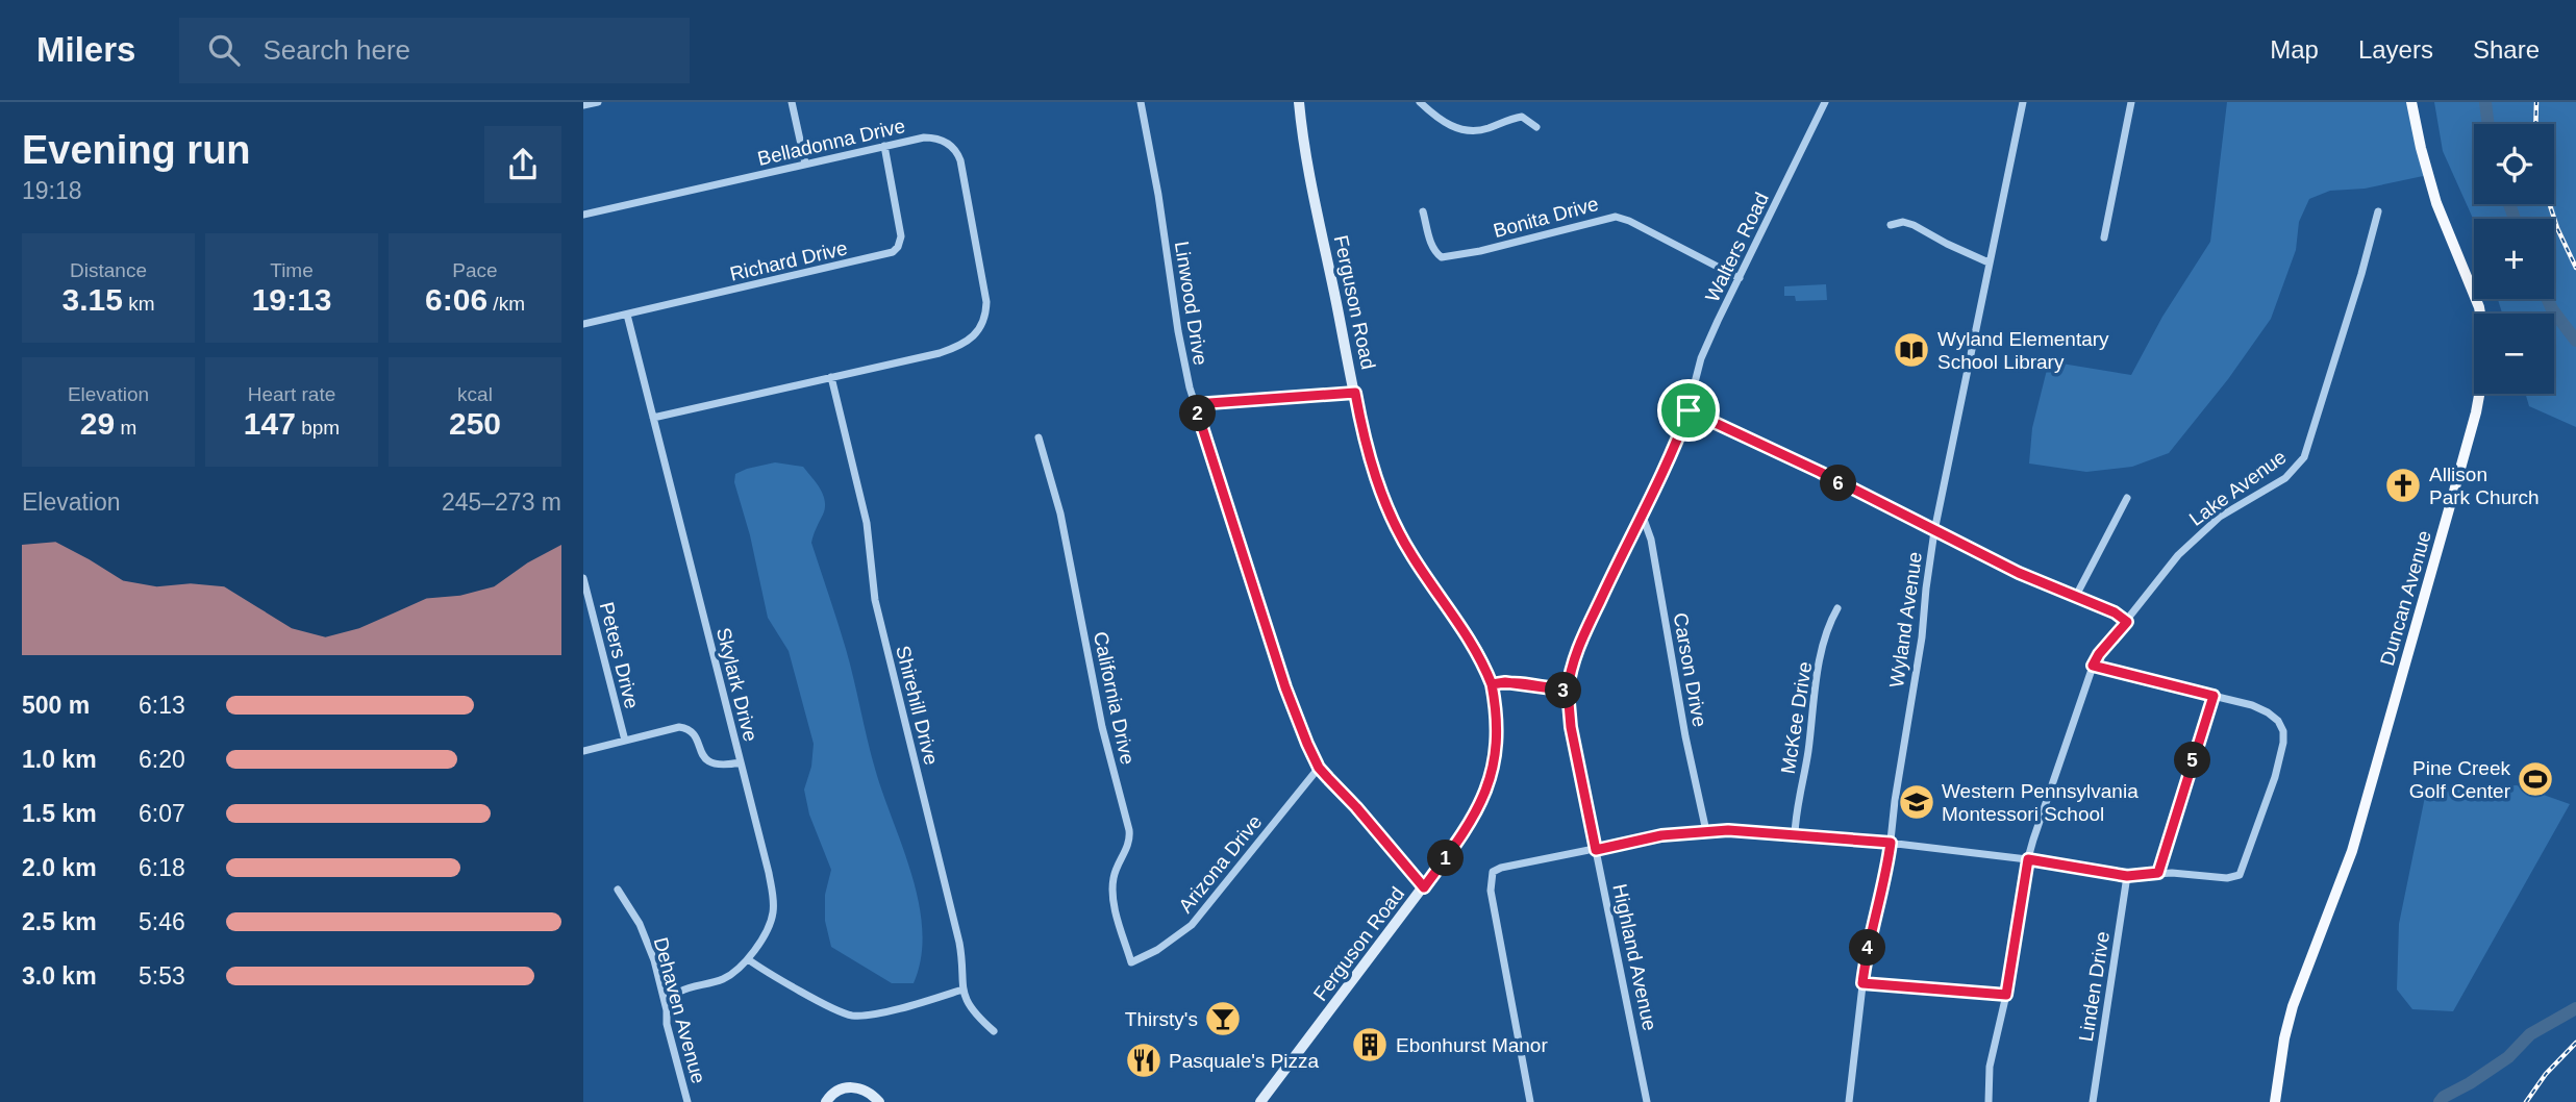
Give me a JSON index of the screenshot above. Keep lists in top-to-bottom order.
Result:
{
  "streets": {
    "main road": ["Duncan Avenue"],
    "street": [
      "Belladonna Drive",
      "Bonita Drive",
      "Walters Road",
      "Richard Drive",
      "Ferguson Road",
      "Linwood Drive",
      "Lake Avenue",
      "Wyland Avenue",
      "Peters Drive",
      "Carson Drive",
      "Skylark Drive",
      "California Drive",
      "Shirehill Drive",
      "McKee Drive",
      "Arizona Drive",
      "Highland Avenue",
      "Linden Drive",
      "Dehaven Avenue"
    ]
  },
  "crossings": [
    ["Belladonna Drive", "Richard Drive"],
    ["Belladonna Drive", "Skylark Drive"],
    ["Belladonna Drive", "Shirehill Drive"],
    ["Bonita Drive", "Walters Road"],
    ["Walters Road", "Carson Drive"],
    ["Walters Road", "Highland Avenue"],
    ["Richard Drive", "Skylark Drive"],
    ["Ferguson Road", "Linwood Drive"],
    ["Linwood Drive", "Arizona Drive"],
    ["Carson Drive", "Highland Avenue"],
    ["Skylark Drive", "Dehaven Avenue"],
    ["California Drive", "Arizona Drive"]
  ],
  "places": {
    "library": ["Wyland Elementary School Library"],
    "church": ["Allison Park Church"],
    "sports": ["Pine Creek Golf Center"],
    "school or university": ["Western Pennsylvania Montessori School"],
    "bar": ["Thirsty's"],
    "building": ["Ebonhurst Manor"],
    "restaurant": ["Pasquale's Pizza"]
  },
  "page": {
    "header": "Milers",
    "search": "Search here",
    "nav": ["Map", "Layers", "Share"],
    "heading": ["Evening run", "19:18"],
    "map_buttons": ["+", "−"],
    "stats": [
      ["Distance", "3.15 km"],
      ["Time", "19:13"],
      ["Pace", "6:06 /km"],
      ["Elevation", "29 m"],
      ["Heart rate", "147 bpm"],
      ["kcal", "250"]
    ],
    "pins": [
      "2",
      "6",
      "3",
      "5",
      "1",
      "4"
    ],
    "chart": ["Elevation", "245–273 m"],
    "list": [
      {
        "name": "500 m",
        "note": "6:13"
      },
      {
        "name": "1.0 km",
        "note": "6:20"
      },
      {
        "name": "1.5 km",
        "note": "6:07"
      },
      {
        "name": "2.0 km",
        "note": "6:18"
      },
      {
        "name": "2.5 km",
        "note": "5:46"
      },
      {
        "name": "3.0 km",
        "note": "5:53"
      }
    ]
  }
}
